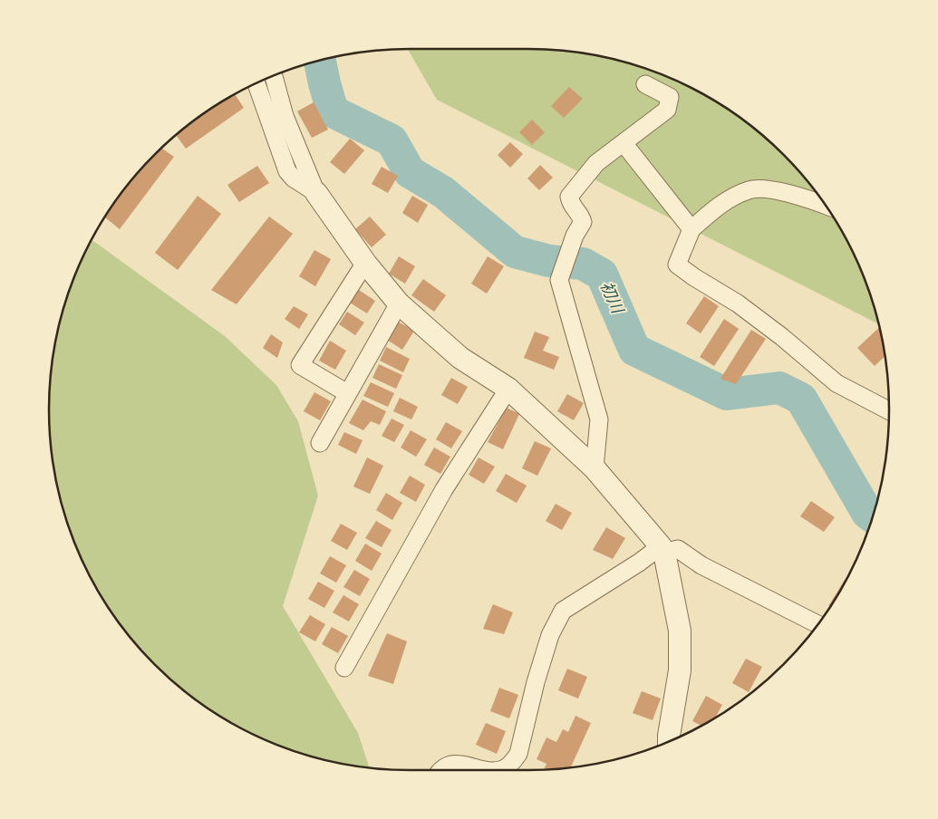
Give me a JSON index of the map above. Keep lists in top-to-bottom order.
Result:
{
  "water": ["初川"]
}
